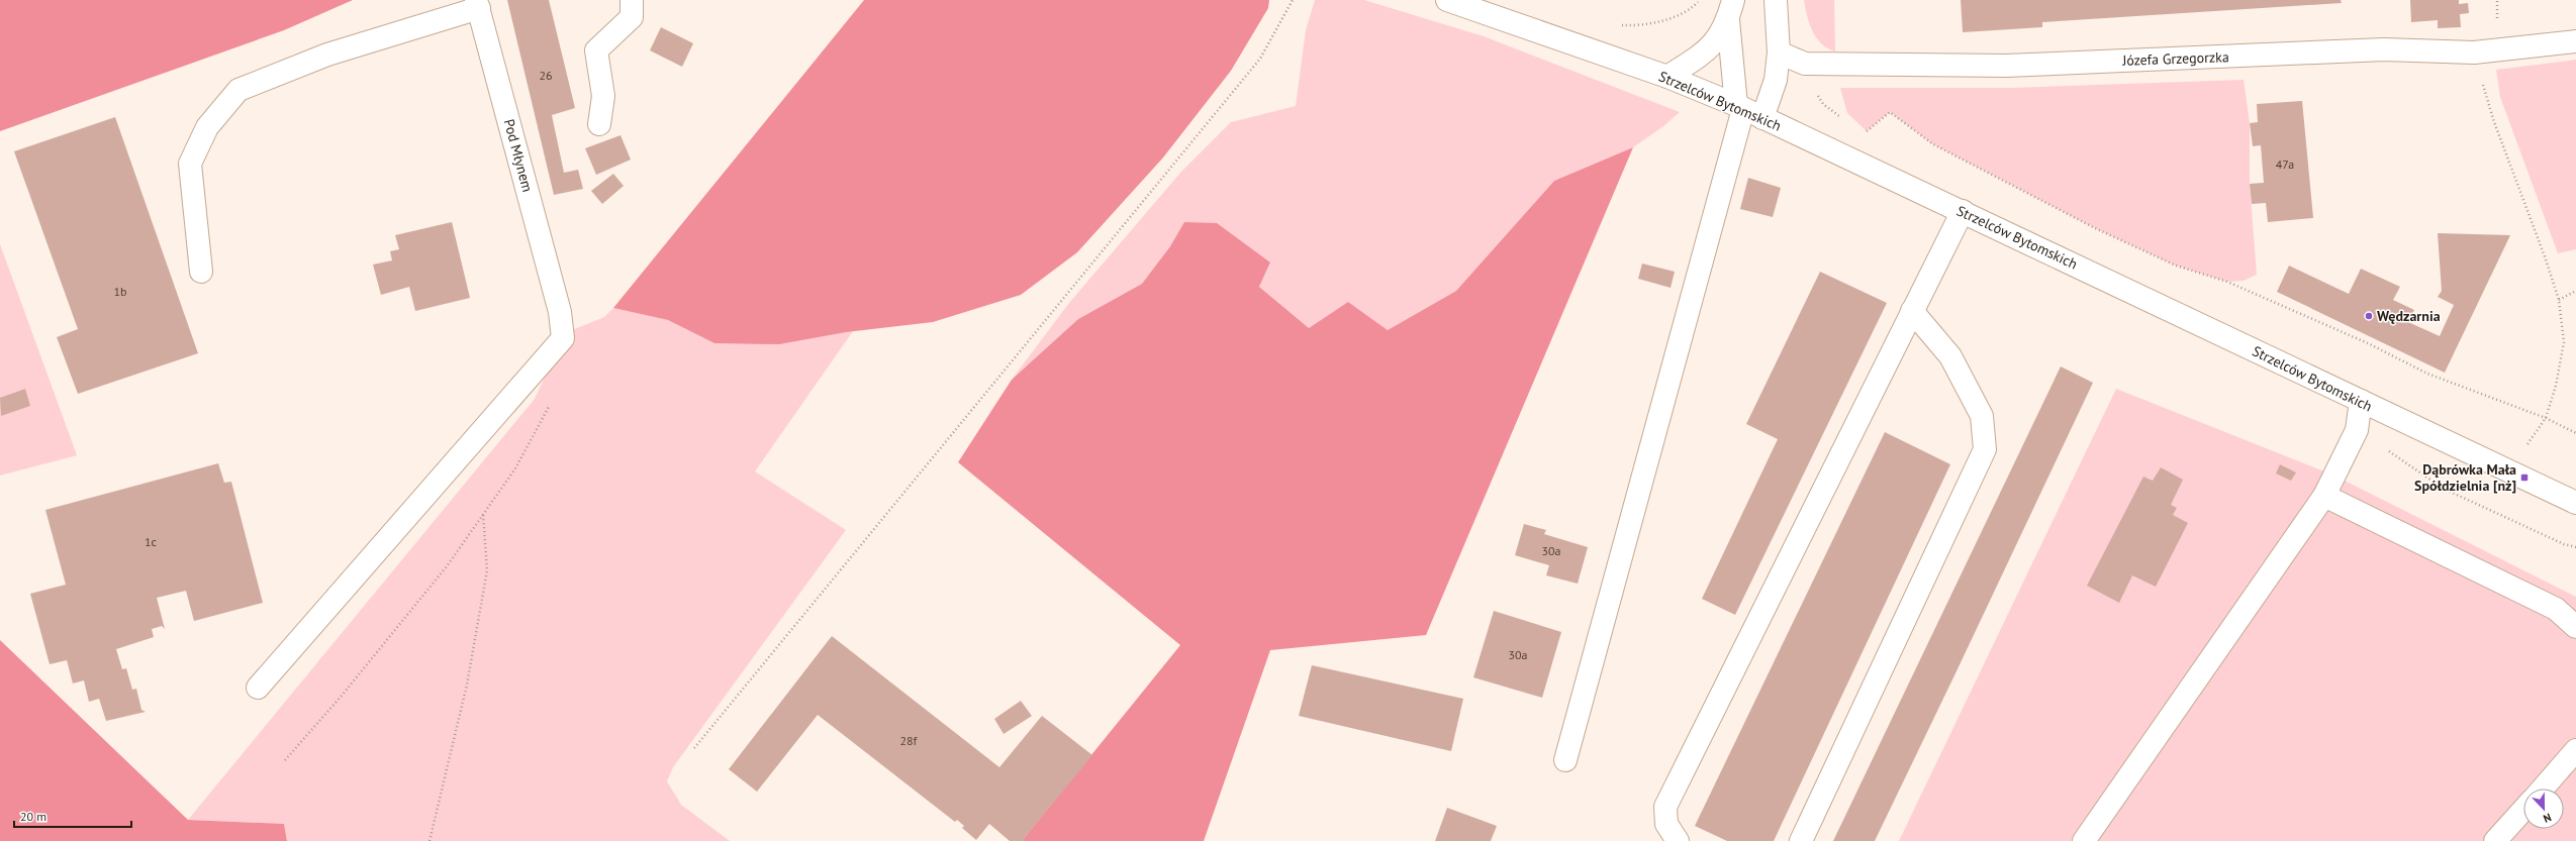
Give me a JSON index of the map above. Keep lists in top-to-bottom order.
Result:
{
  "streets": {
    "street": ["Józefa Grzegorzka", "Strzelców Bytomskich", "Pod Młynem"]
  },
  "places": {
    "other": ["Wędzarnia"],
    "transit": ["Dąbrówka Mała Spółdzielnia [nż]"]
  },
  "house_numbers": [
    "26",
    "47a",
    "1b",
    "1c",
    "30a",
    "30a",
    "28f"
  ],
  "scale_bar": "20 m",
  "north": "bottom"
}
